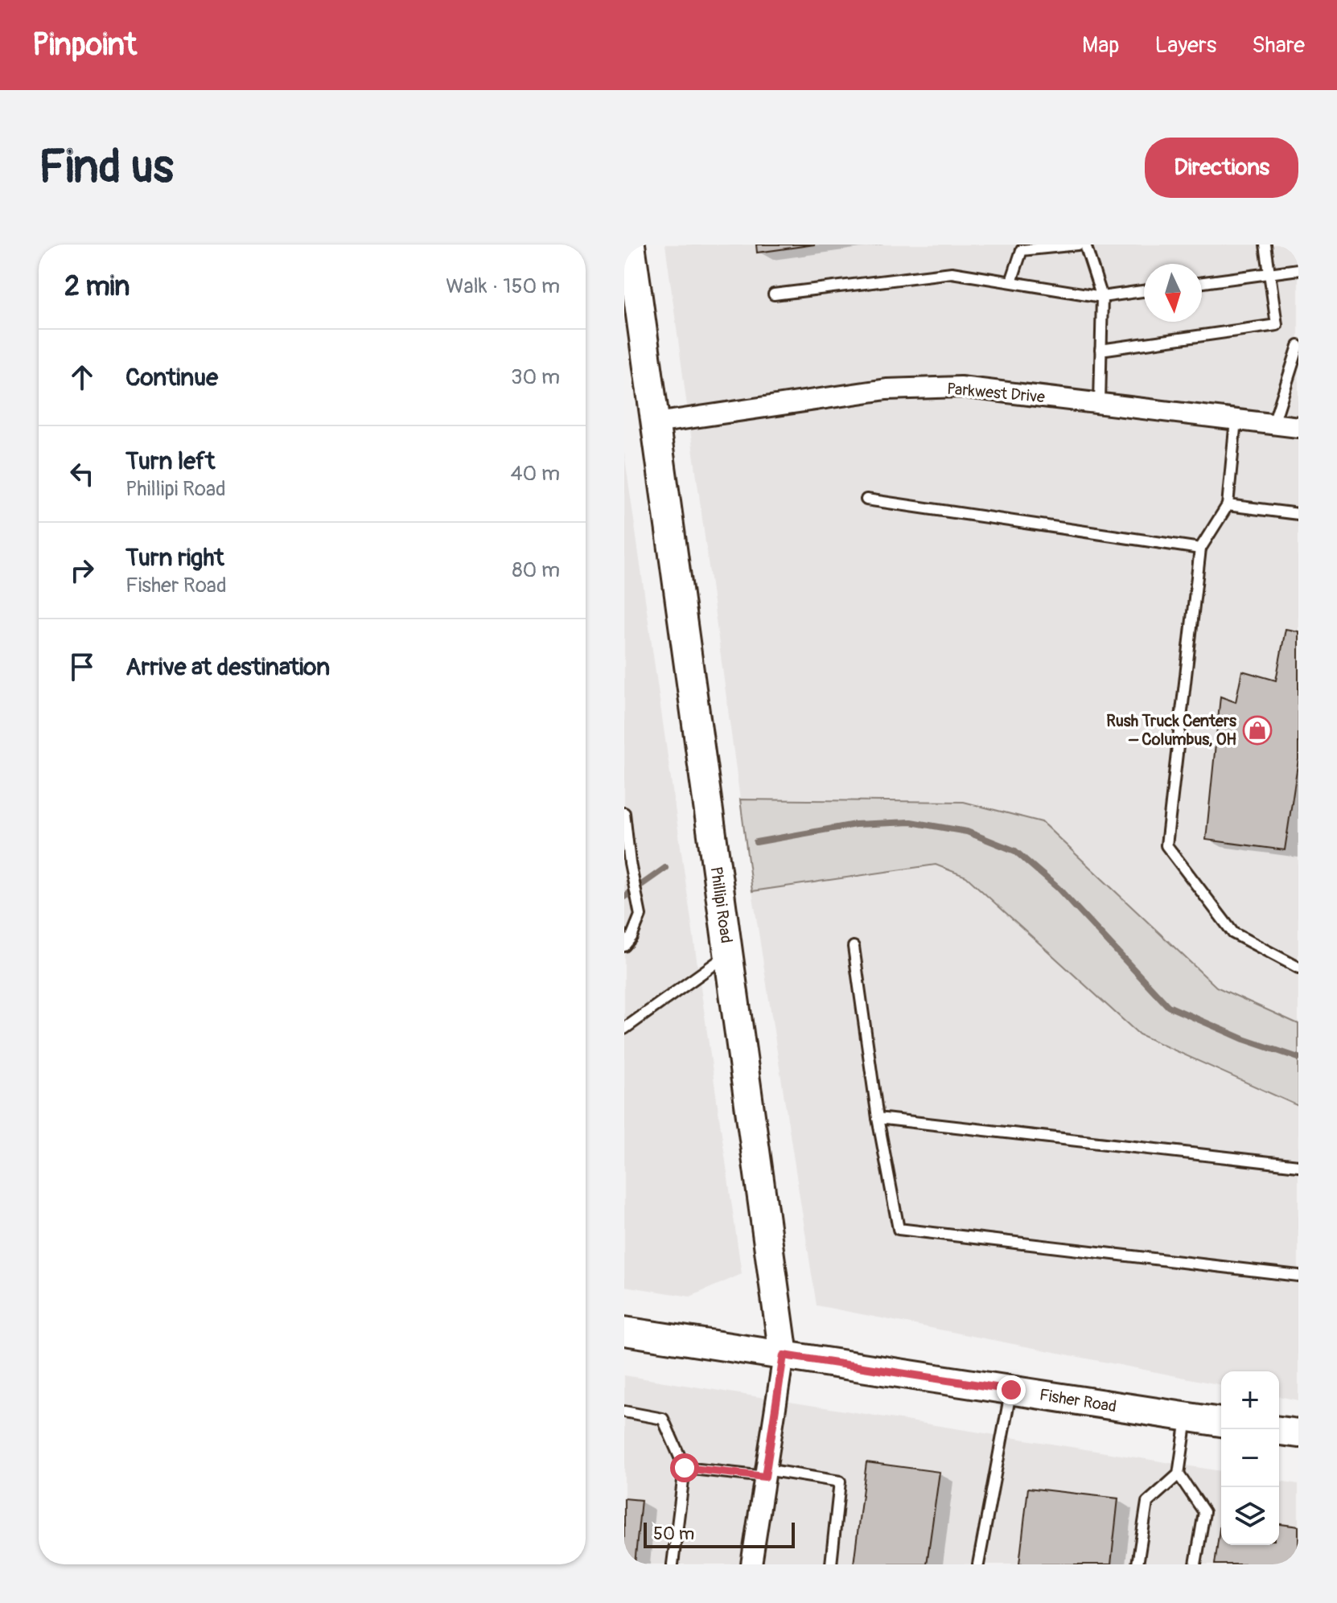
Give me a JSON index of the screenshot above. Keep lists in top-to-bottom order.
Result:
{
  "streets": {
    "main road": ["Phillipi Road", "Fisher Road"],
    "street": ["Parkwest Drive"]
  },
  "crossings": [
    ["Parkwest Drive", "Phillipi Road"],
    ["Phillipi Road", "Fisher Road"]
  ],
  "places": {
    "shop": ["Rush Truck Centers – Columbus, OH"]
  },
  "scale_bar": "50 m",
  "north": "bottom",
  "page": {
    "header": "Pinpoint",
    "nav": ["Map", "Layers", "Share"],
    "buttons": "Directions",
    "title": "Find us",
    "heading": ["2 min", "Walk · 150 m"],
    "list": [
      ["Continue", "30 m"],
      ["Turn left", "Phillipi Road", "40 m"],
      ["Turn right", "Fisher Road", "80 m"],
      "Arrive at destination"
    ],
    "map_buttons": ["+", "−"],
    "scale": "50 m"
  }
}
